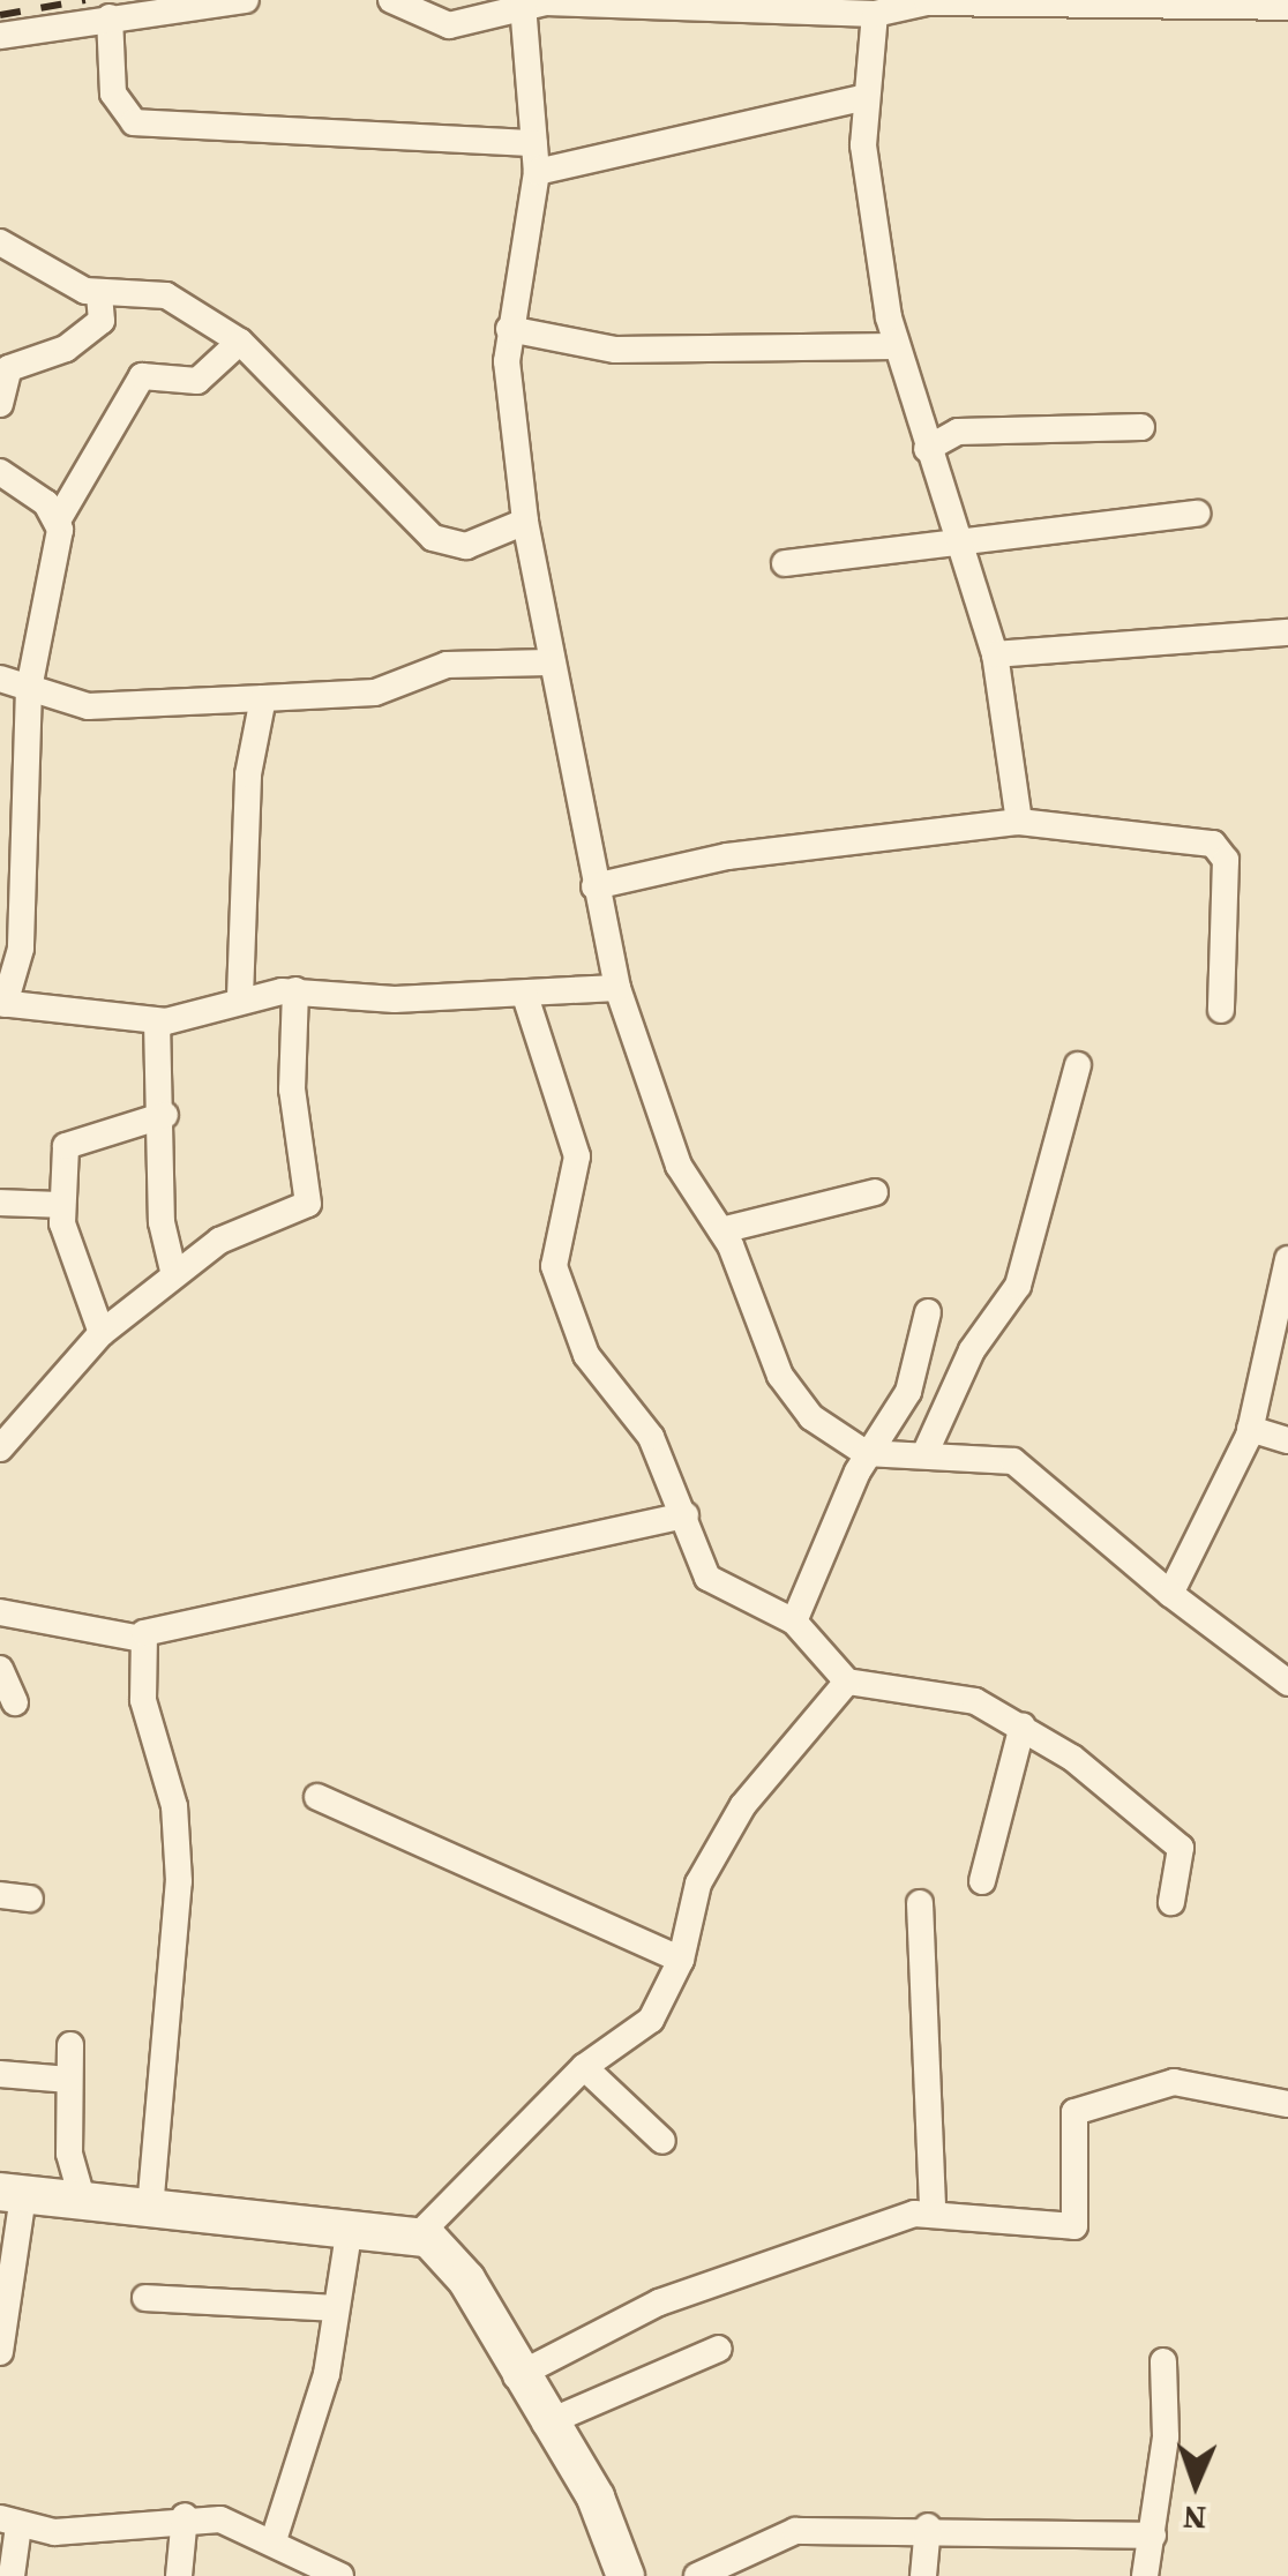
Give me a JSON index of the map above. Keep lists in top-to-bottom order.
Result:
{
  "north": "bottom"
}
